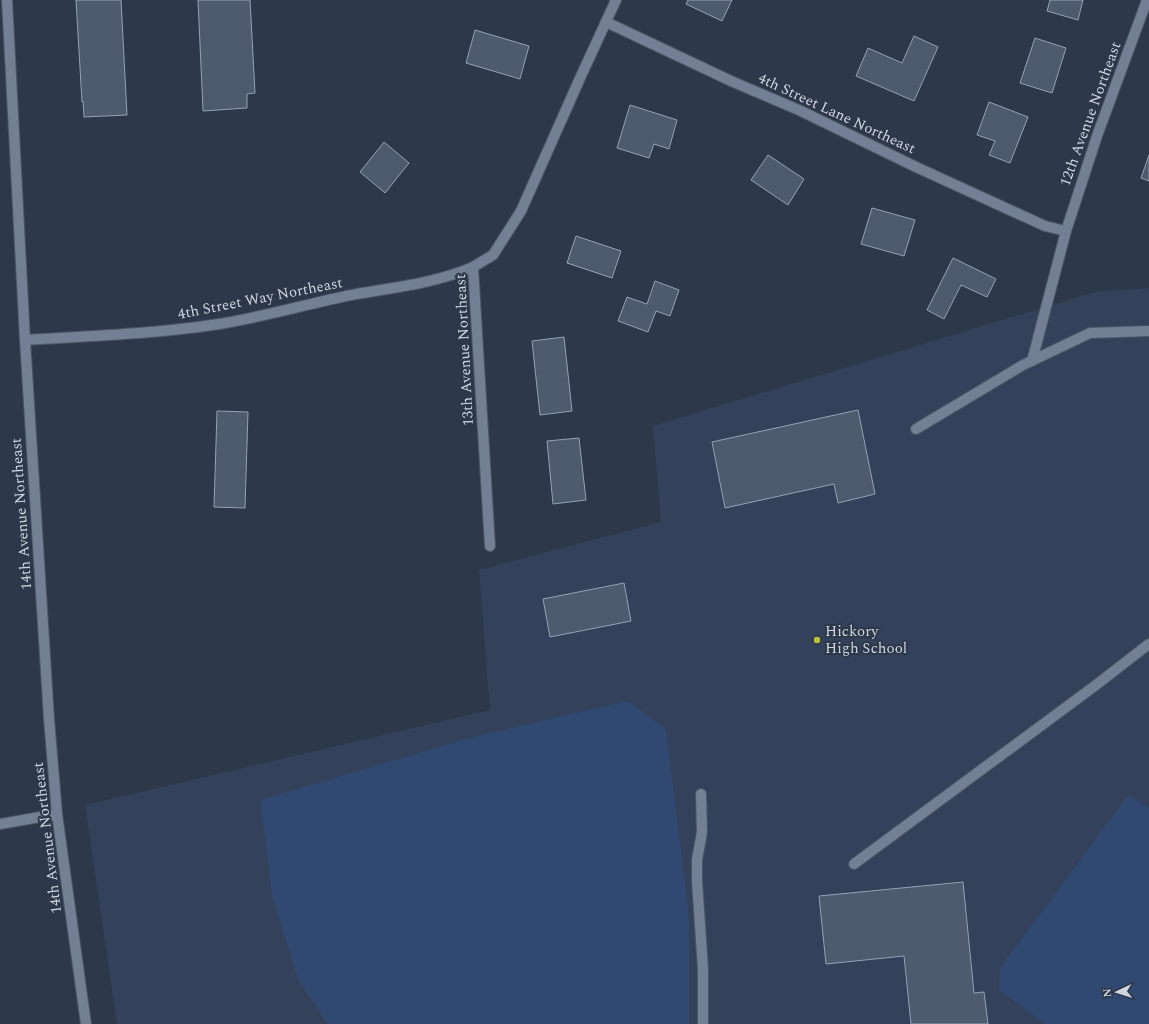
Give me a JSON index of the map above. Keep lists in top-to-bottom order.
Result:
{
  "streets": {
    "street": [
      "4th Street Lane Northeast",
      "12th Avenue Northeast",
      "4th Street Way Northeast",
      "13th Avenue Northeast",
      "14th Avenue Northeast"
    ]
  },
  "crossings": [
    ["4th Street Lane Northeast", "12th Avenue Northeast"],
    ["4th Street Lane Northeast", "13th Avenue Northeast"],
    ["4th Street Way Northeast", "13th Avenue Northeast"],
    ["4th Street Way Northeast", "14th Avenue Northeast"]
  ],
  "places": ["Hickory High School"],
  "north": "left"
}
